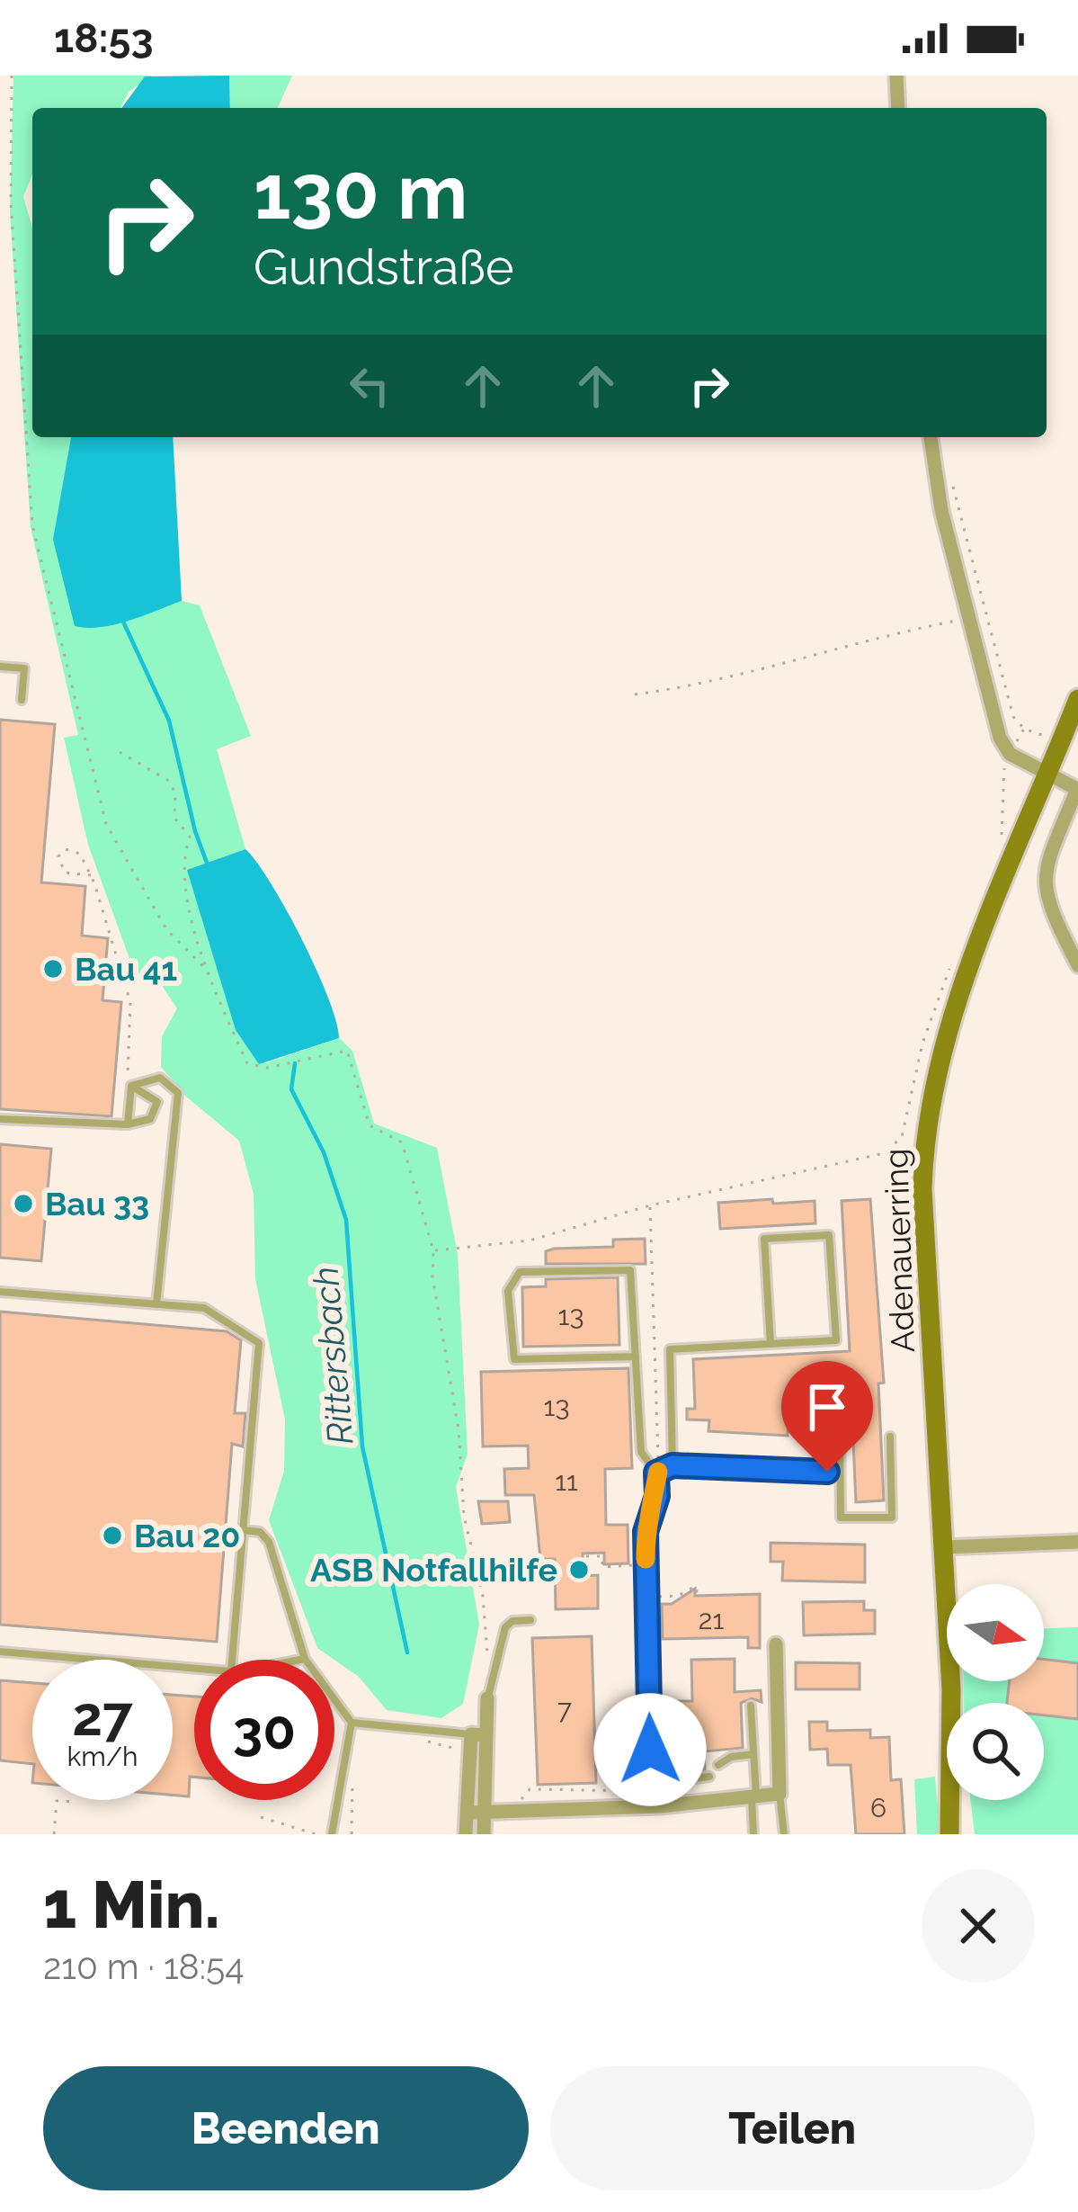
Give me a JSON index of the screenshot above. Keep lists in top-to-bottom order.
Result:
{
  "streets": {
    "main road": ["Adenauerring"]
  },
  "water": ["Rittersbach"],
  "places": [
    "Bau 41",
    "Bau 33",
    "Bau 20",
    "ASB Notfallhilfe"
  ],
  "house_numbers": [
    "13",
    "13",
    "11",
    "21",
    "7",
    "6"
  ],
  "north": "right",
  "page": {
    "status": "18:53",
    "turn": ["130 m", "Gundstraße"],
    "speed": "27 km/h",
    "limit": "30",
    "heading": ["1 Min.", "210 m · 18:54"],
    "buttons": ["Beenden", "Teilen"]
  }
}
